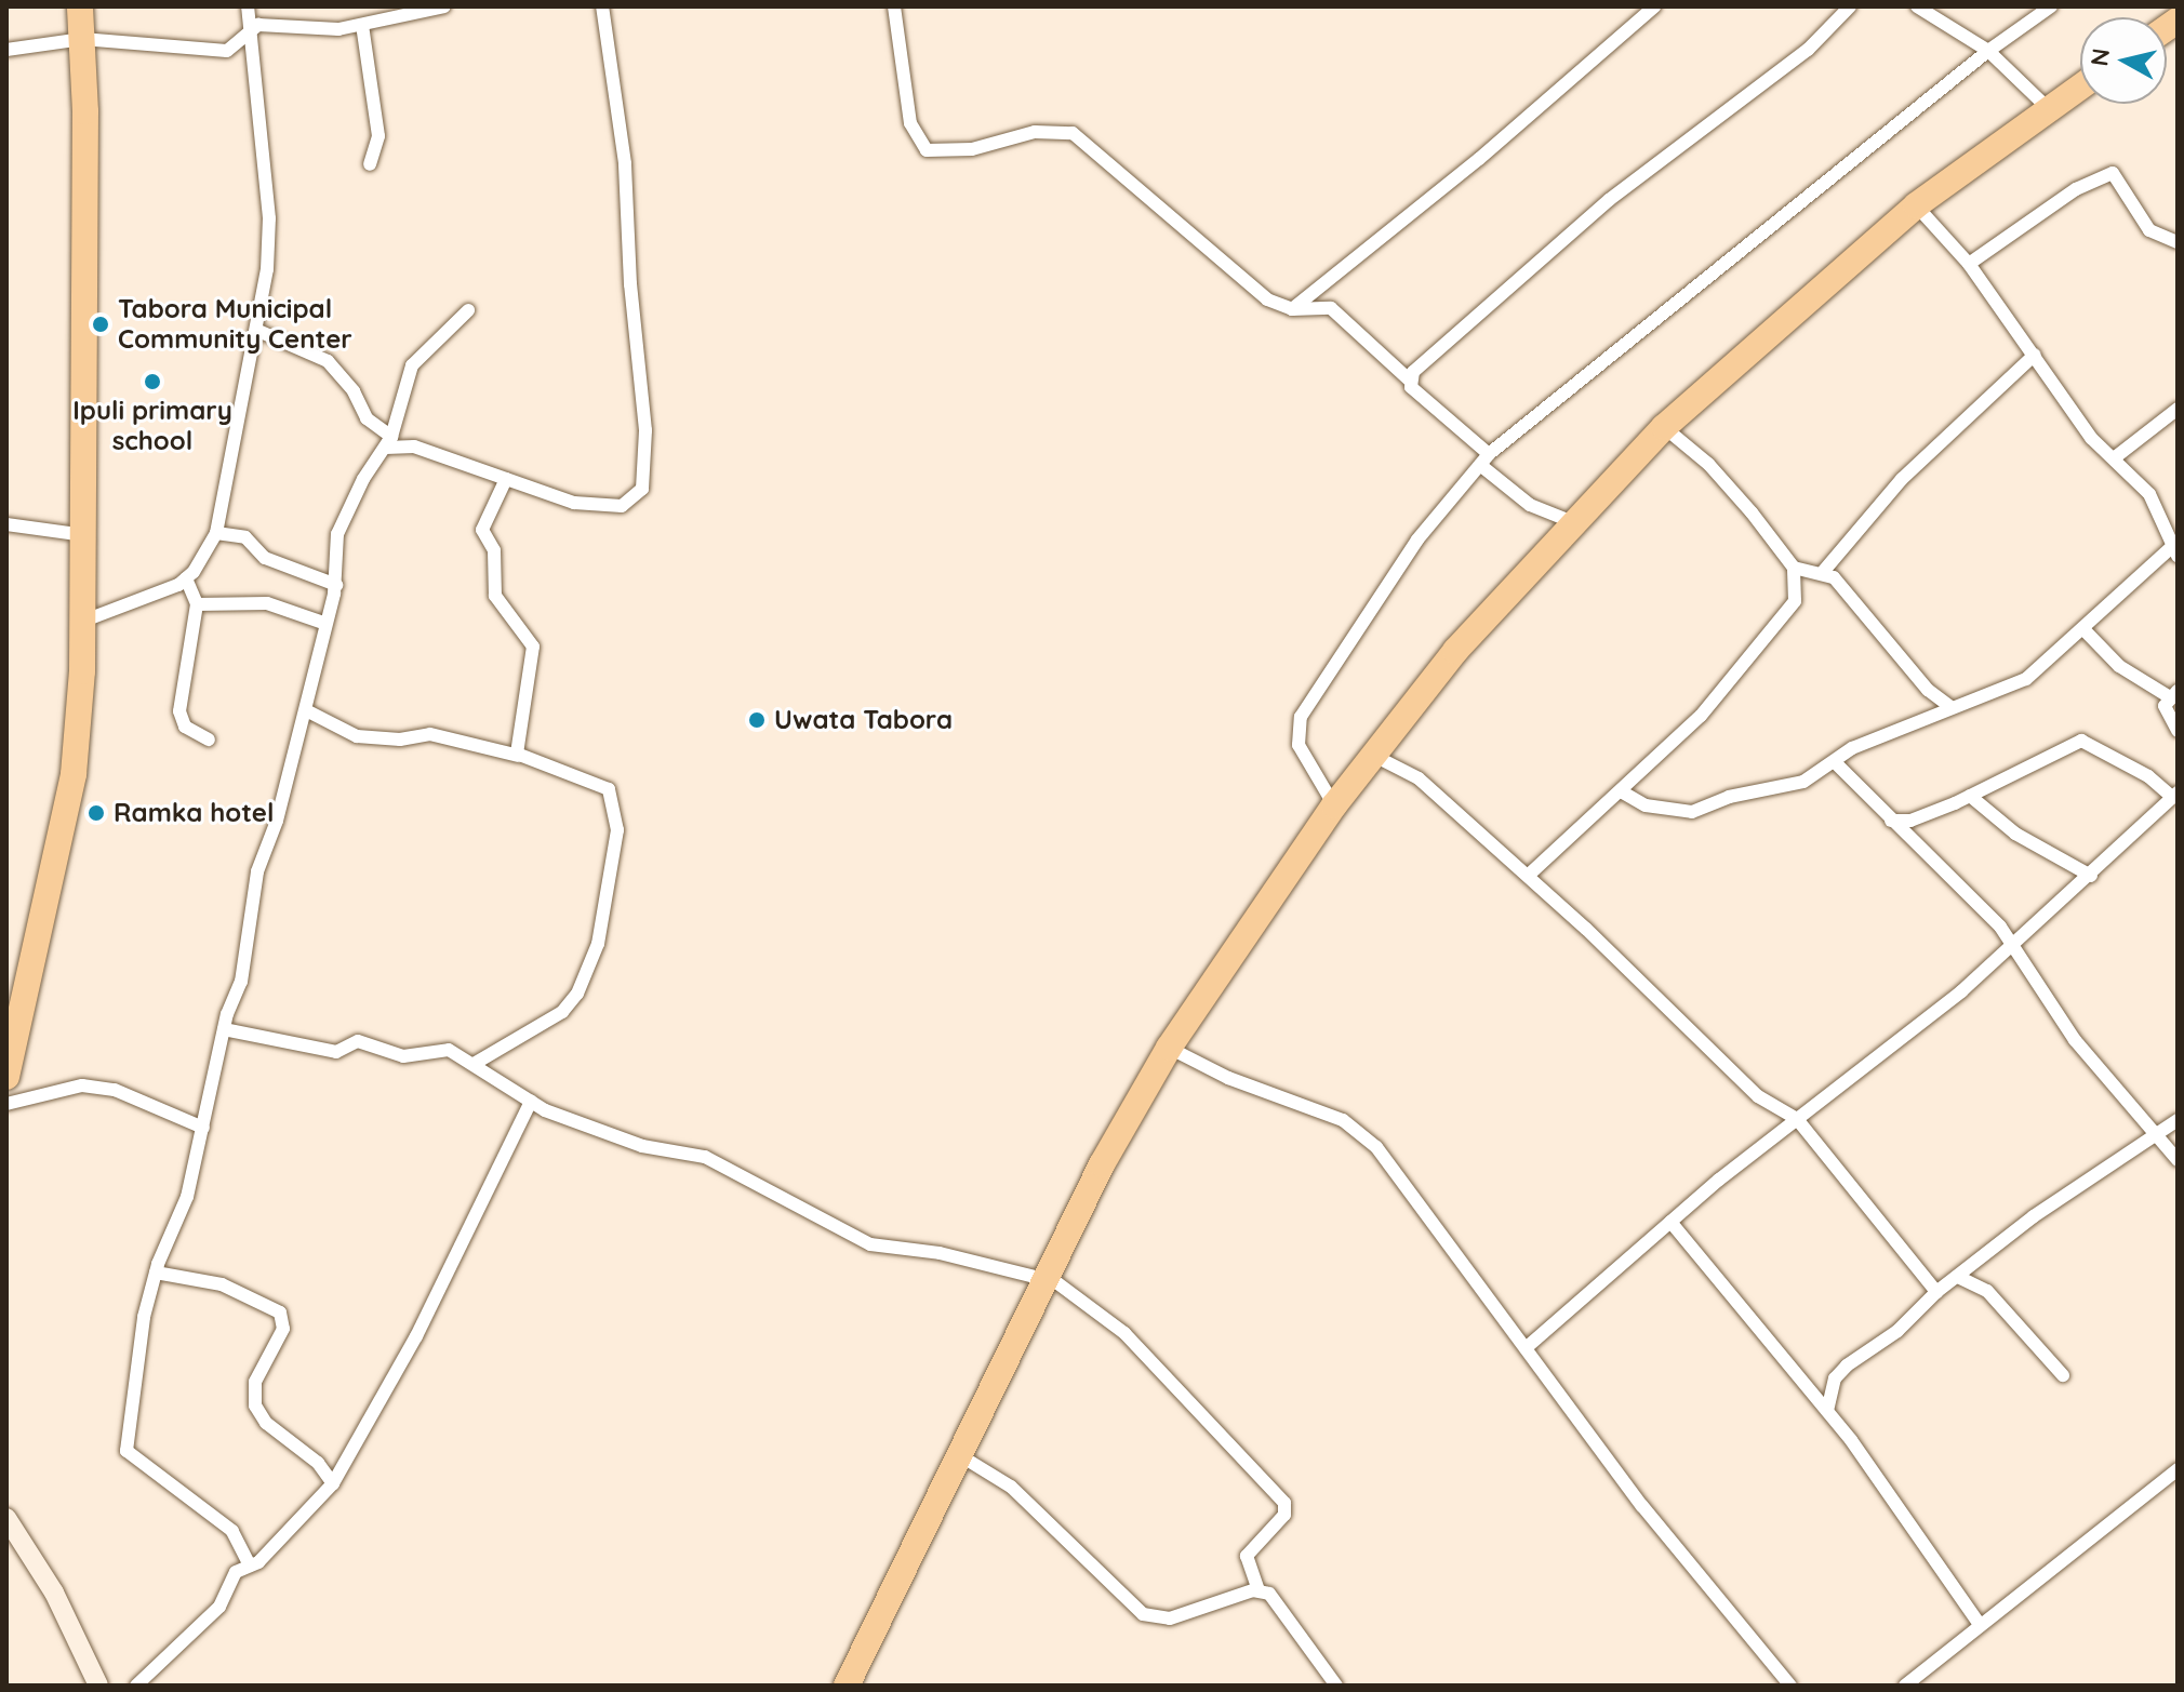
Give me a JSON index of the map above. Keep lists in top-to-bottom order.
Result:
{
  "places": [
    "Tabora Municipal Community Center",
    "Ipuli primary school",
    "Uwata Tabora",
    "Ramka hotel"
  ],
  "north": "left"
}
